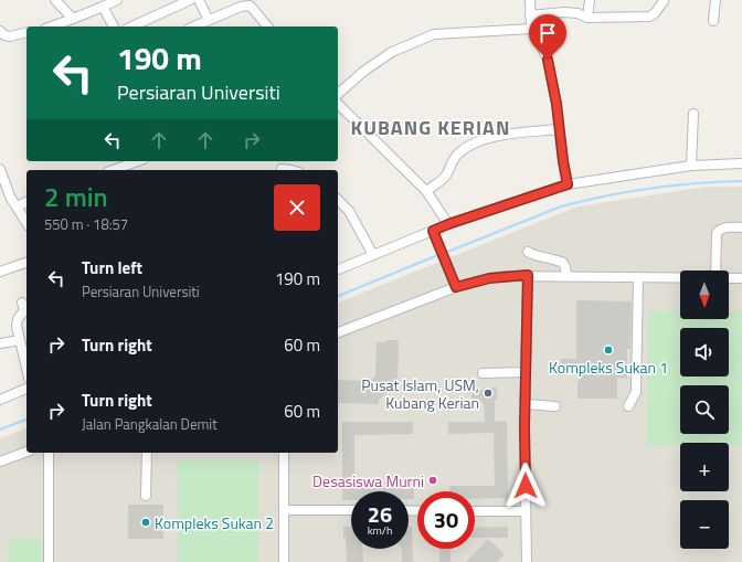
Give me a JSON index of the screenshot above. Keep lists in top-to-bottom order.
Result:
{
  "districts": ["KUBANG KERIAN"],
  "places": [
    "Kompleks Sukan 1",
    "Pusat Islam, USM, Kubang Kerian",
    "Desasiswa Murni",
    "Kompleks Sukan 2"
  ],
  "north": "bottom",
  "page": {
    "turn": ["190 m", "Persiaran Universiti"],
    "heading": ["2 min", "550 m · 18:57"],
    "list": [
      {
        "name": "Turn left",
        "note": "Persiaran Universiti",
        "value": "190 m"
      },
      {
        "name": "Turn right",
        "value": "60 m"
      },
      {
        "name": "Turn right",
        "note": "Jalan Pangkalan Demit",
        "value": "60 m"
      }
    ],
    "map_buttons": ["+", "−"],
    "speed": "26 km/h",
    "limit": "30"
  }
}
